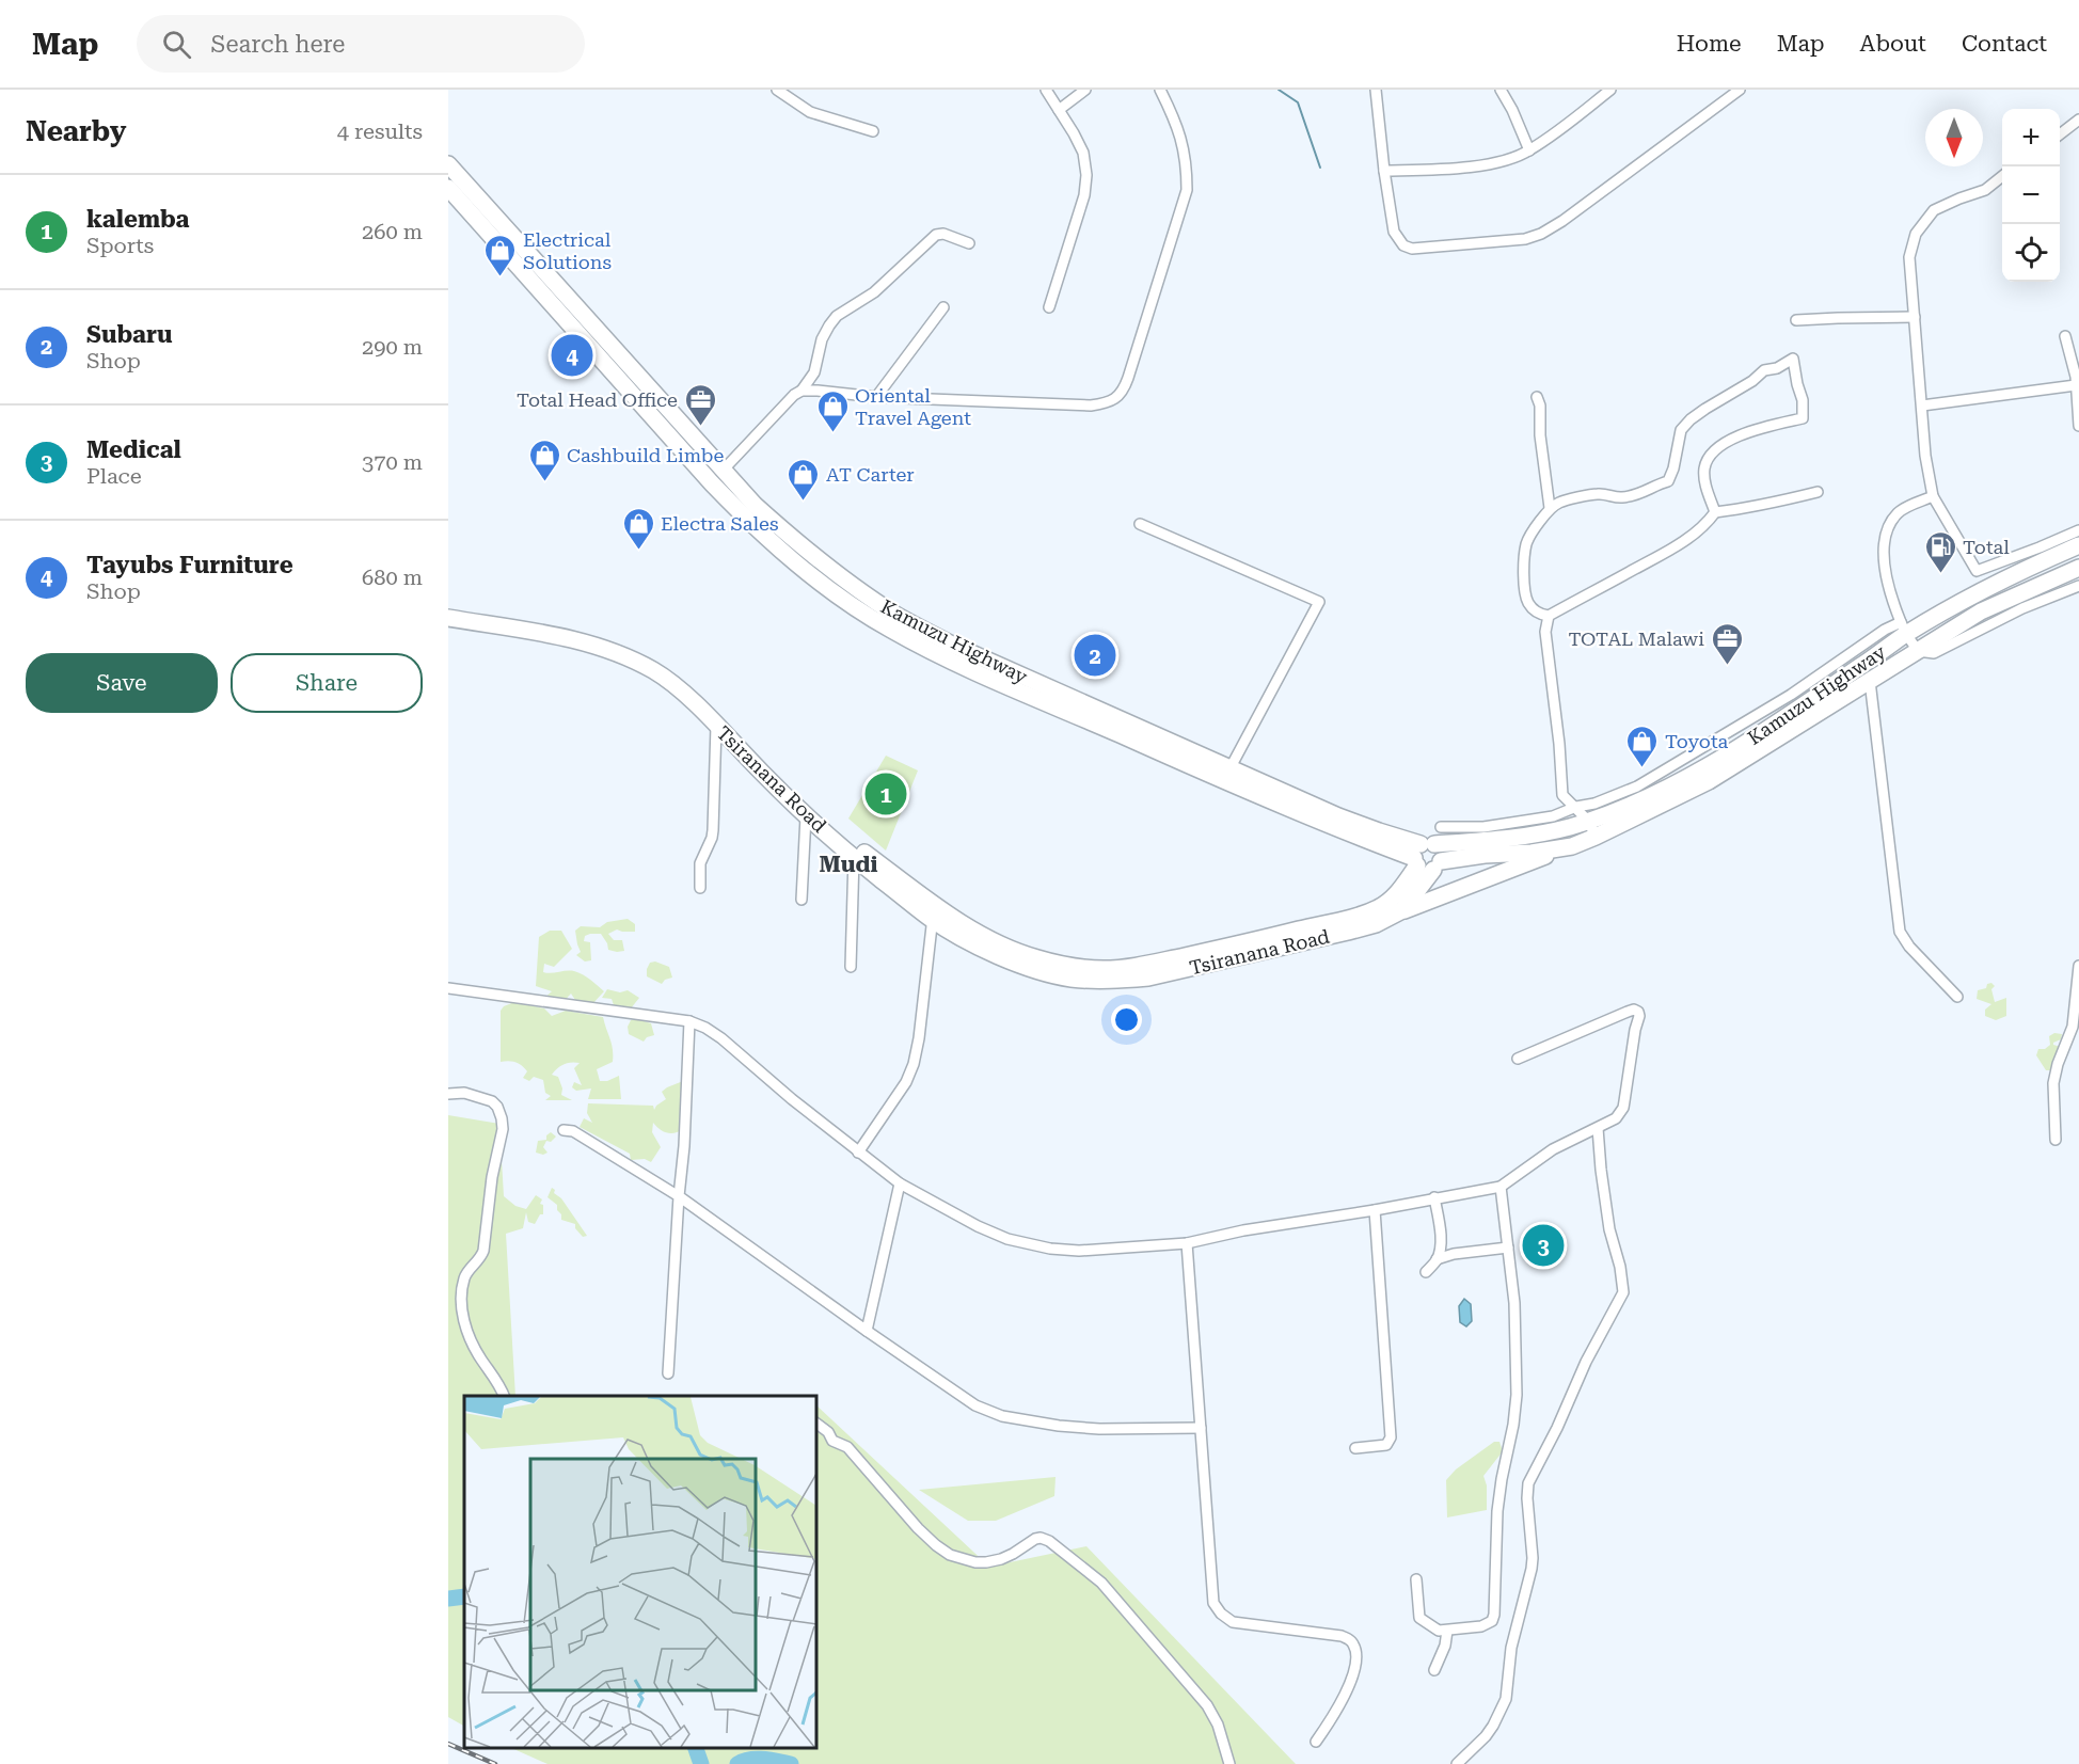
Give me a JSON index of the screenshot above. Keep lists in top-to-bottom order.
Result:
{
  "streets": {
    "highway": ["Kamuzu Highway", "Tsiranana Road"]
  },
  "crossings": [
    ["Kamuzu Highway", "Tsiranana Road"]
  ],
  "districts": ["Mudi"],
  "places": {
    "shop": [
      "Electrical Solutions",
      "Oriental Travel Agent",
      "Cashbuild Limbe",
      "AT Carter",
      "Electra Sales",
      "Toyota"
    ],
    "office": ["Total Head Office", "TOTAL Malawi"],
    "fuel station": ["Total"]
  },
  "north": "bottom",
  "page": {
    "header": "Map",
    "search": "Search here",
    "nav": [
      "Home",
      "Map",
      "About",
      "Contact"
    ],
    "heading": ["Nearby", "4 results"],
    "map_buttons": ["+", "−"],
    "list": [
      {
        "mark": "1",
        "name": "kalemba",
        "note": "Sports",
        "value": "260 m"
      },
      {
        "mark": "2",
        "name": "Subaru",
        "note": "Shop",
        "value": "290 m"
      },
      {
        "mark": "3",
        "name": "Medical",
        "note": "Place",
        "value": "370 m"
      },
      {
        "mark": "4",
        "name": "Tayubs Furniture",
        "note": "Shop",
        "value": "680 m"
      }
    ],
    "pins": [
      "4",
      "2",
      "1",
      "3"
    ],
    "buttons": ["Save", "Share"]
  }
}
